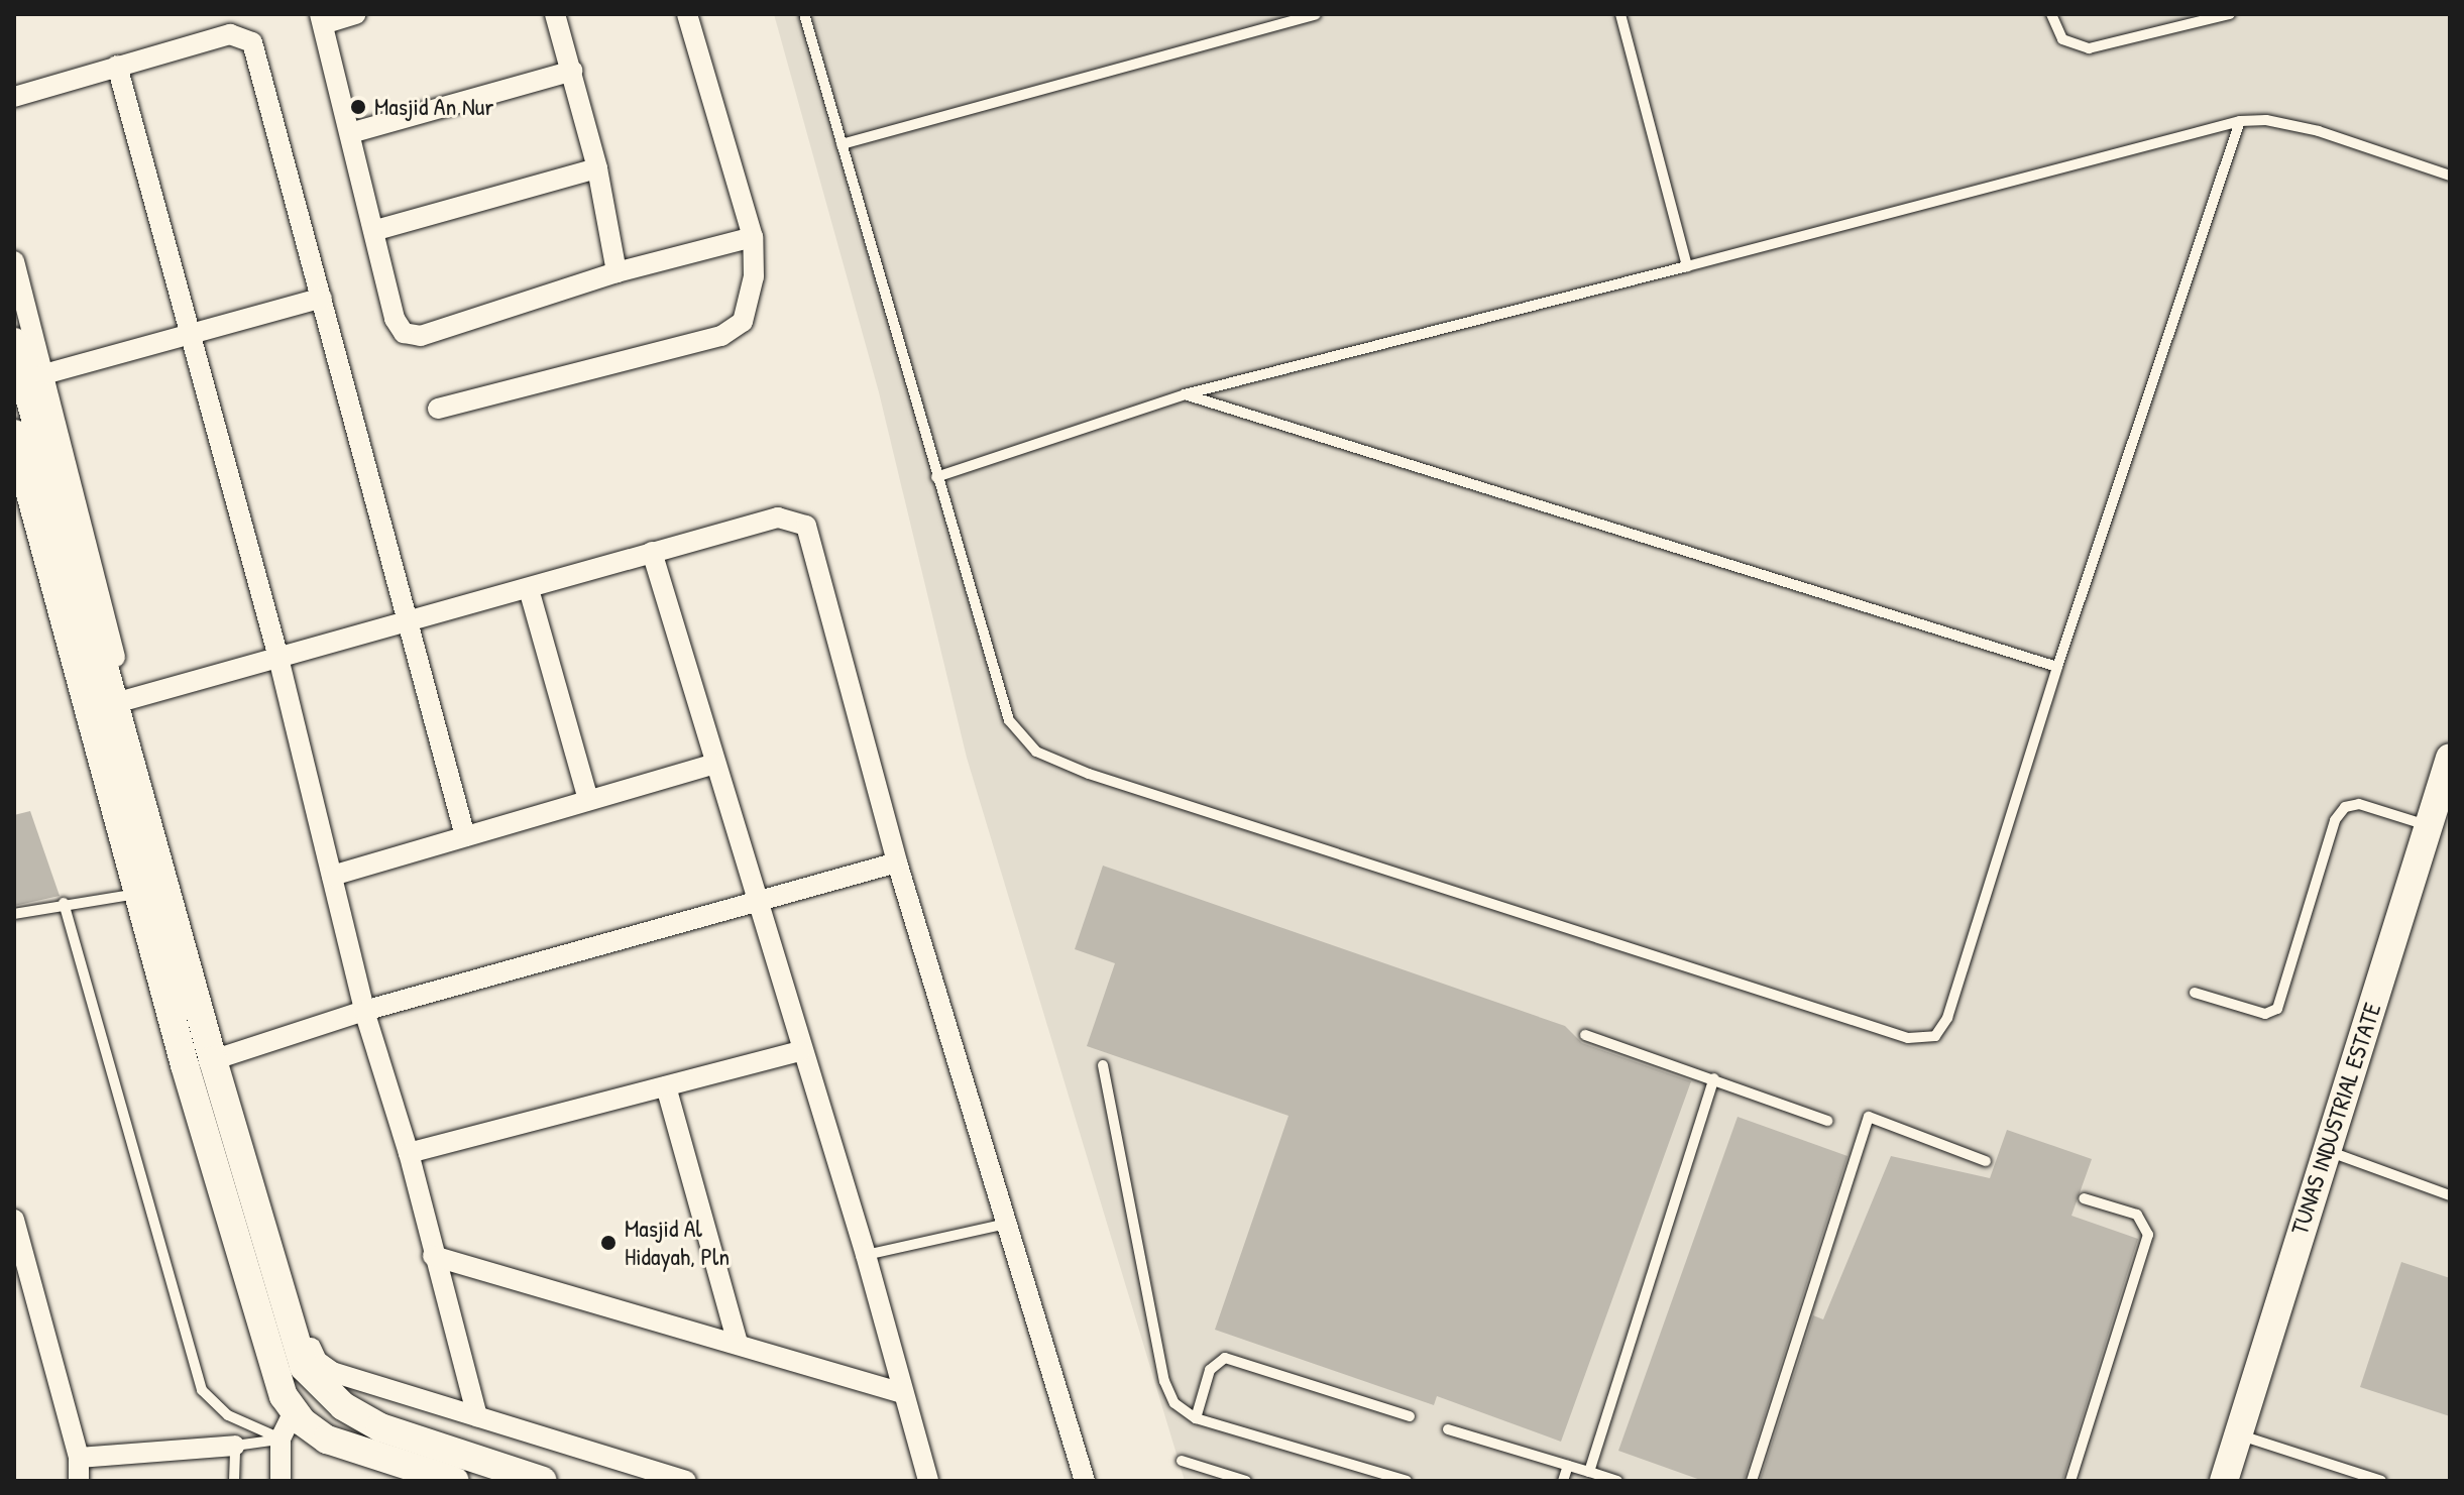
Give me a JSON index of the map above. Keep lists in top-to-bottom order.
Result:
{
  "streets": {
    "main road": ["TUNAS INDUSTRIAL ESTATE"]
  },
  "places": ["Masjid An Nur", "Masjid Al Hidayah, Pln"]
}
